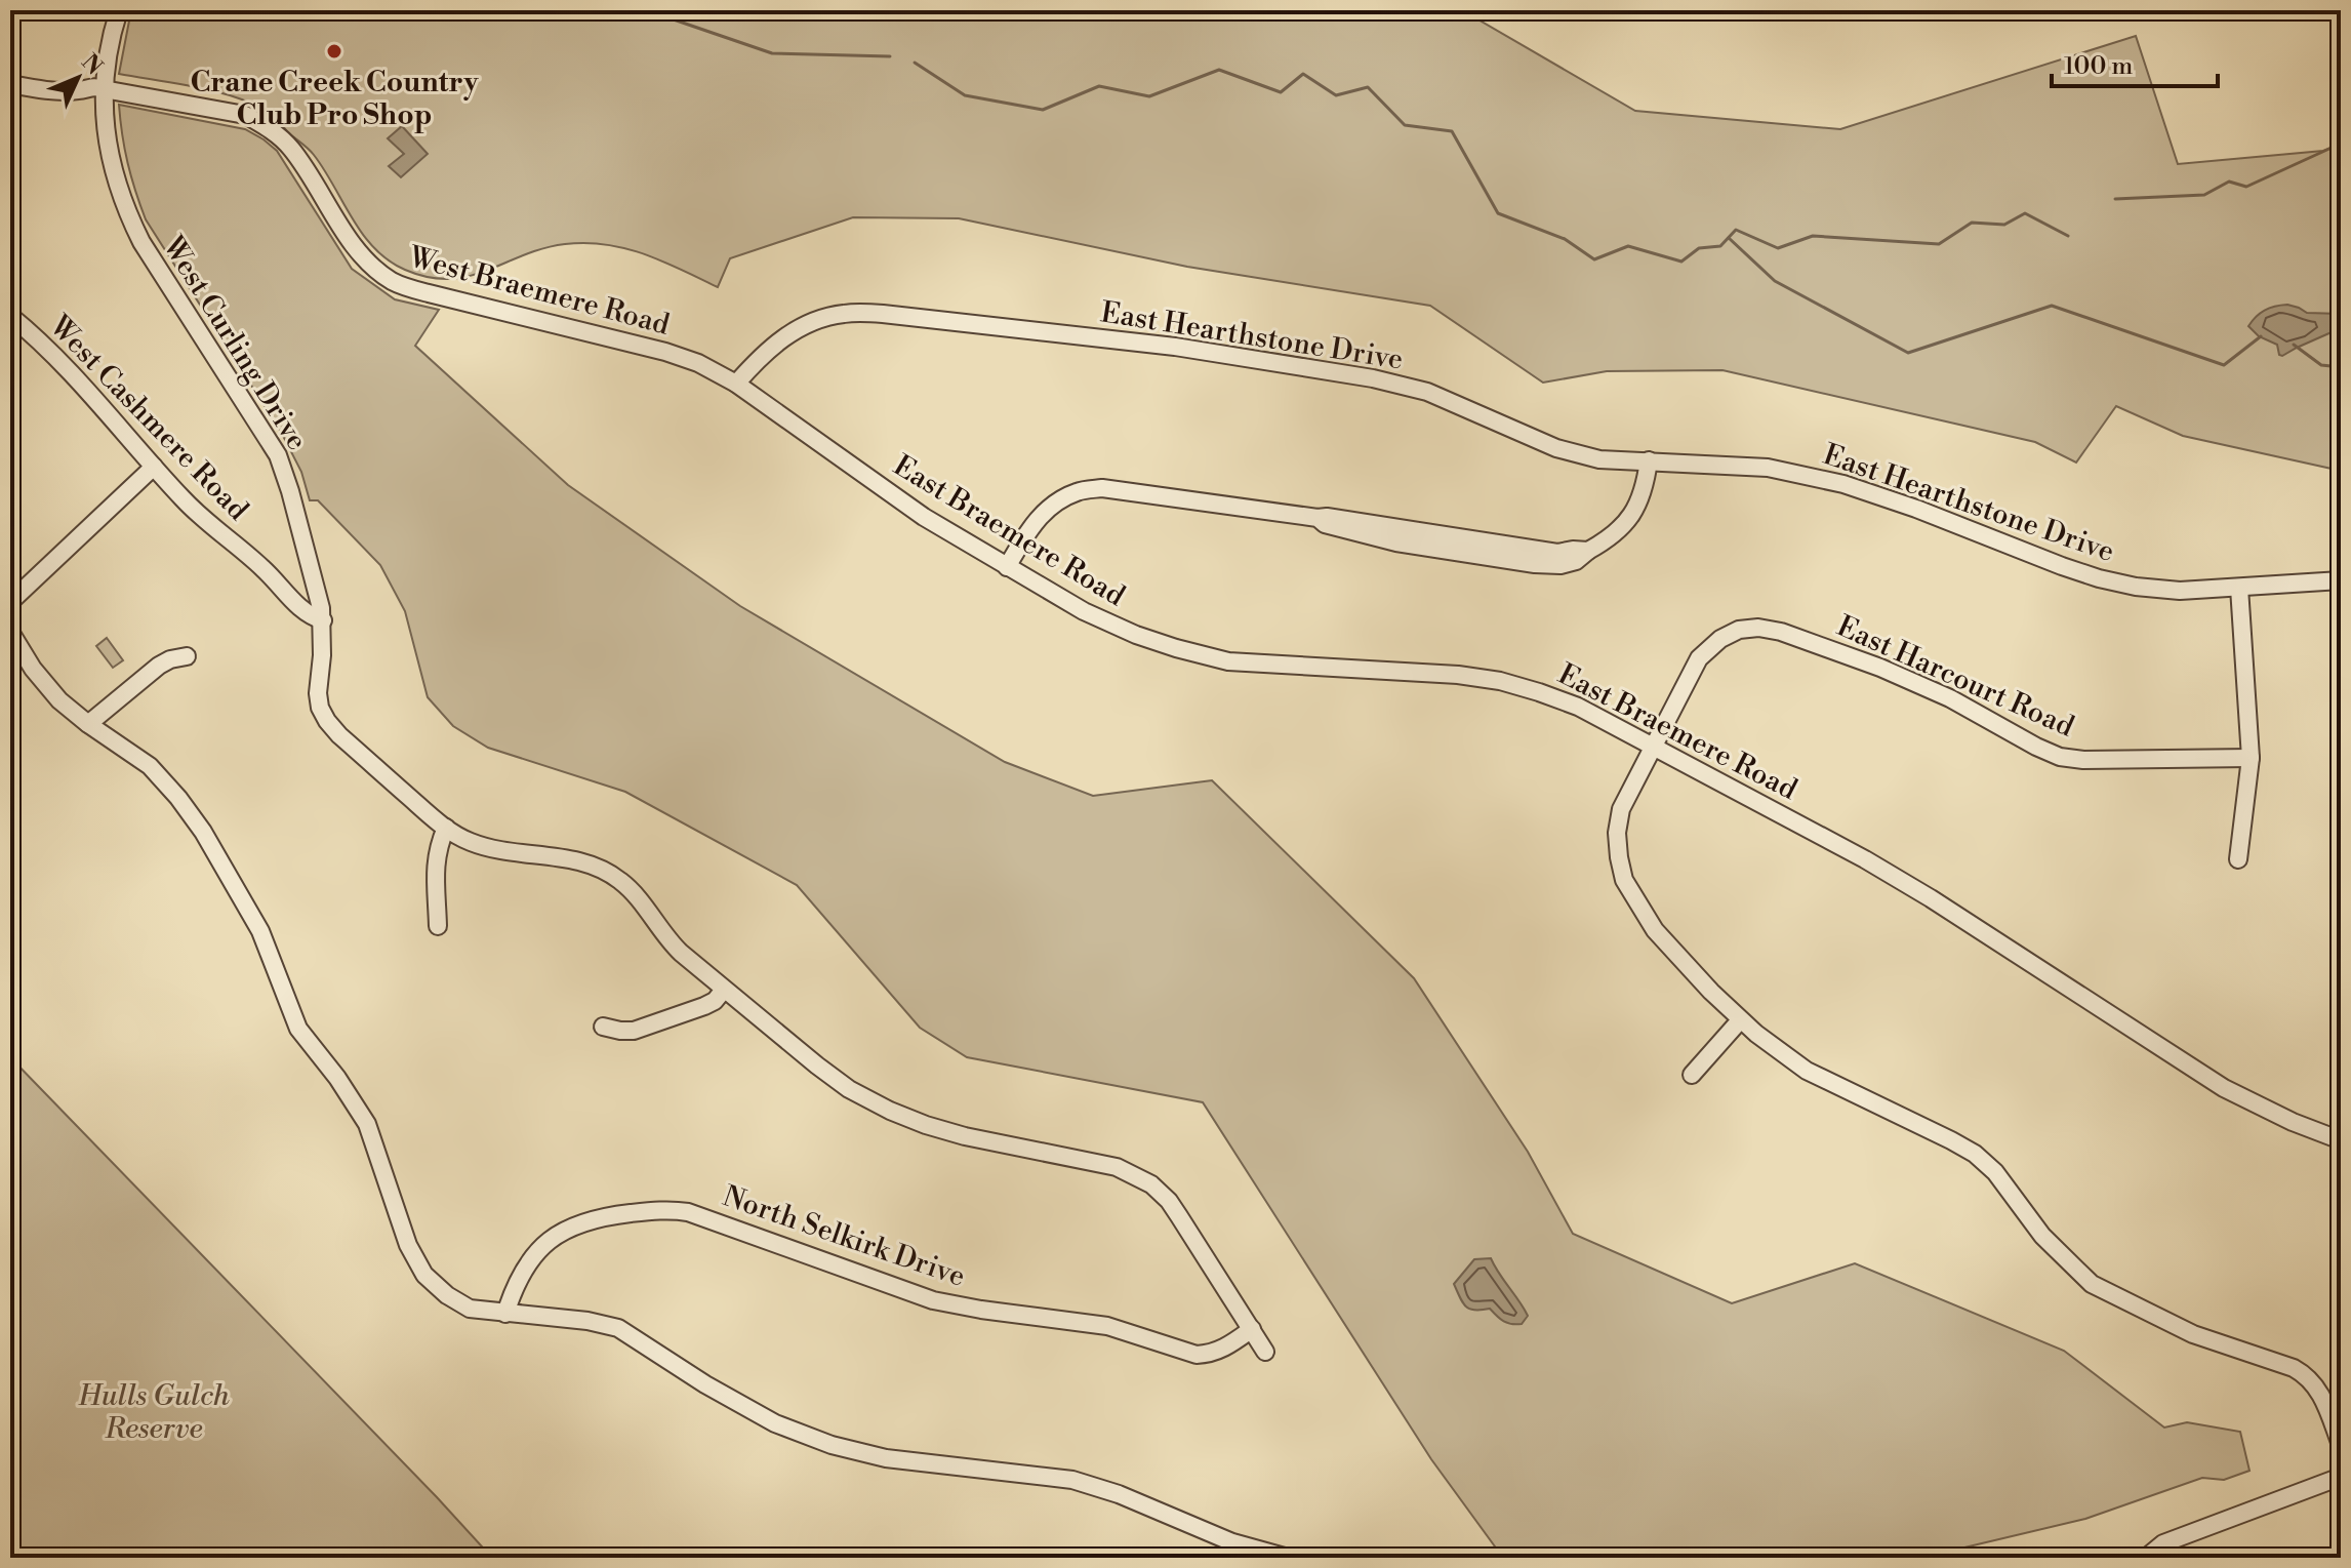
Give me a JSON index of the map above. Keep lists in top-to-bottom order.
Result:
{
  "streets": {
    "street": [
      "West Braemere Road",
      "East Hearthstone Drive",
      "West Curling Drive",
      "West Cashmere Road",
      "East Braemere Road",
      "East Harcourt Road",
      "North Selkirk Drive"
    ]
  },
  "crossings": [
    ["West Braemere Road", "East Hearthstone Drive"],
    ["West Braemere Road", "West Curling Drive"],
    ["West Braemere Road", "East Braemere Road"],
    ["East Hearthstone Drive", "East Braemere Road"],
    ["West Curling Drive", "West Cashmere Road"],
    ["East Braemere Road", "East Harcourt Road"]
  ],
  "parks": ["Hulls Gulch Reserve"],
  "places": ["Crane Creek Country Club Pro Shop"],
  "scale_bar": "100 m",
  "north": "top right"
}
